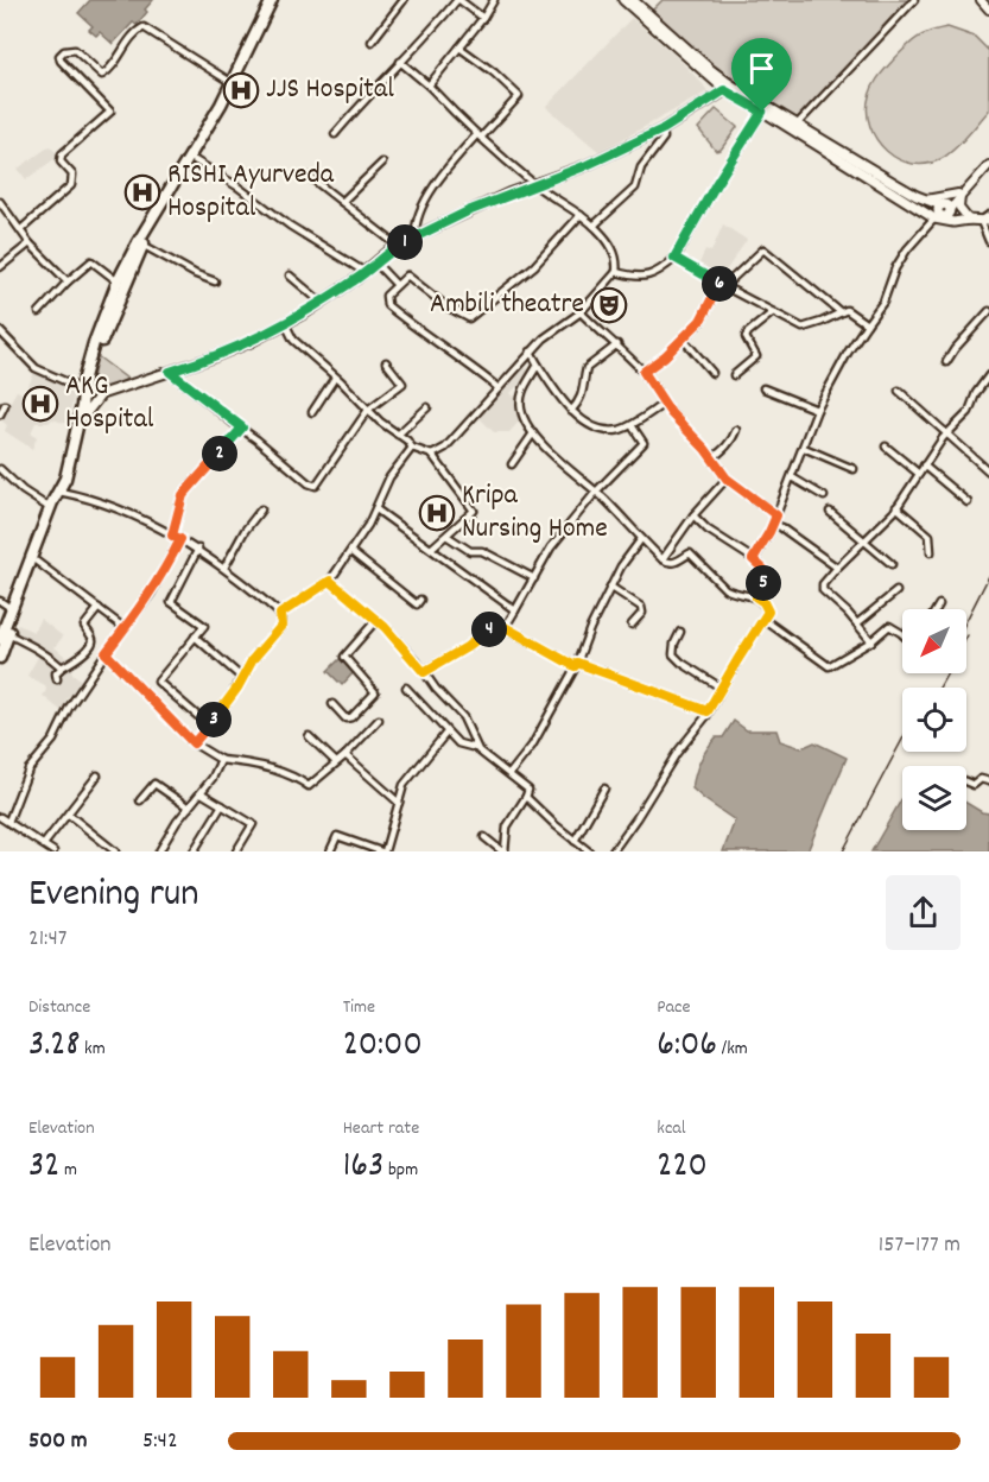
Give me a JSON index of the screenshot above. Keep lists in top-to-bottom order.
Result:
{
  "places": {
    "hospital": [
      "JJS Hospital",
      "RISHI Ayurveda Hospital",
      "AKG Hospital",
      "Kripa Nursing Home"
    ],
    "theatre": ["Ambili theatre"]
  },
  "north": "bottom left",
  "page": {
    "pins": [
      "1",
      "6",
      "2",
      "5",
      "4",
      "3"
    ],
    "heading": ["Evening run", "21:47"],
    "stats": [
      ["Distance", "3.28 km"],
      ["Time", "20:00"],
      ["Pace", "6:06 /km"],
      ["Elevation", "32 m"],
      ["Heart rate", "163 bpm"],
      ["kcal", "220"]
    ],
    "chart": ["Elevation", "157–177 m"],
    "list": [
      {
        "name": "500 m",
        "note": "5:42"
      }
    ]
  }
}
